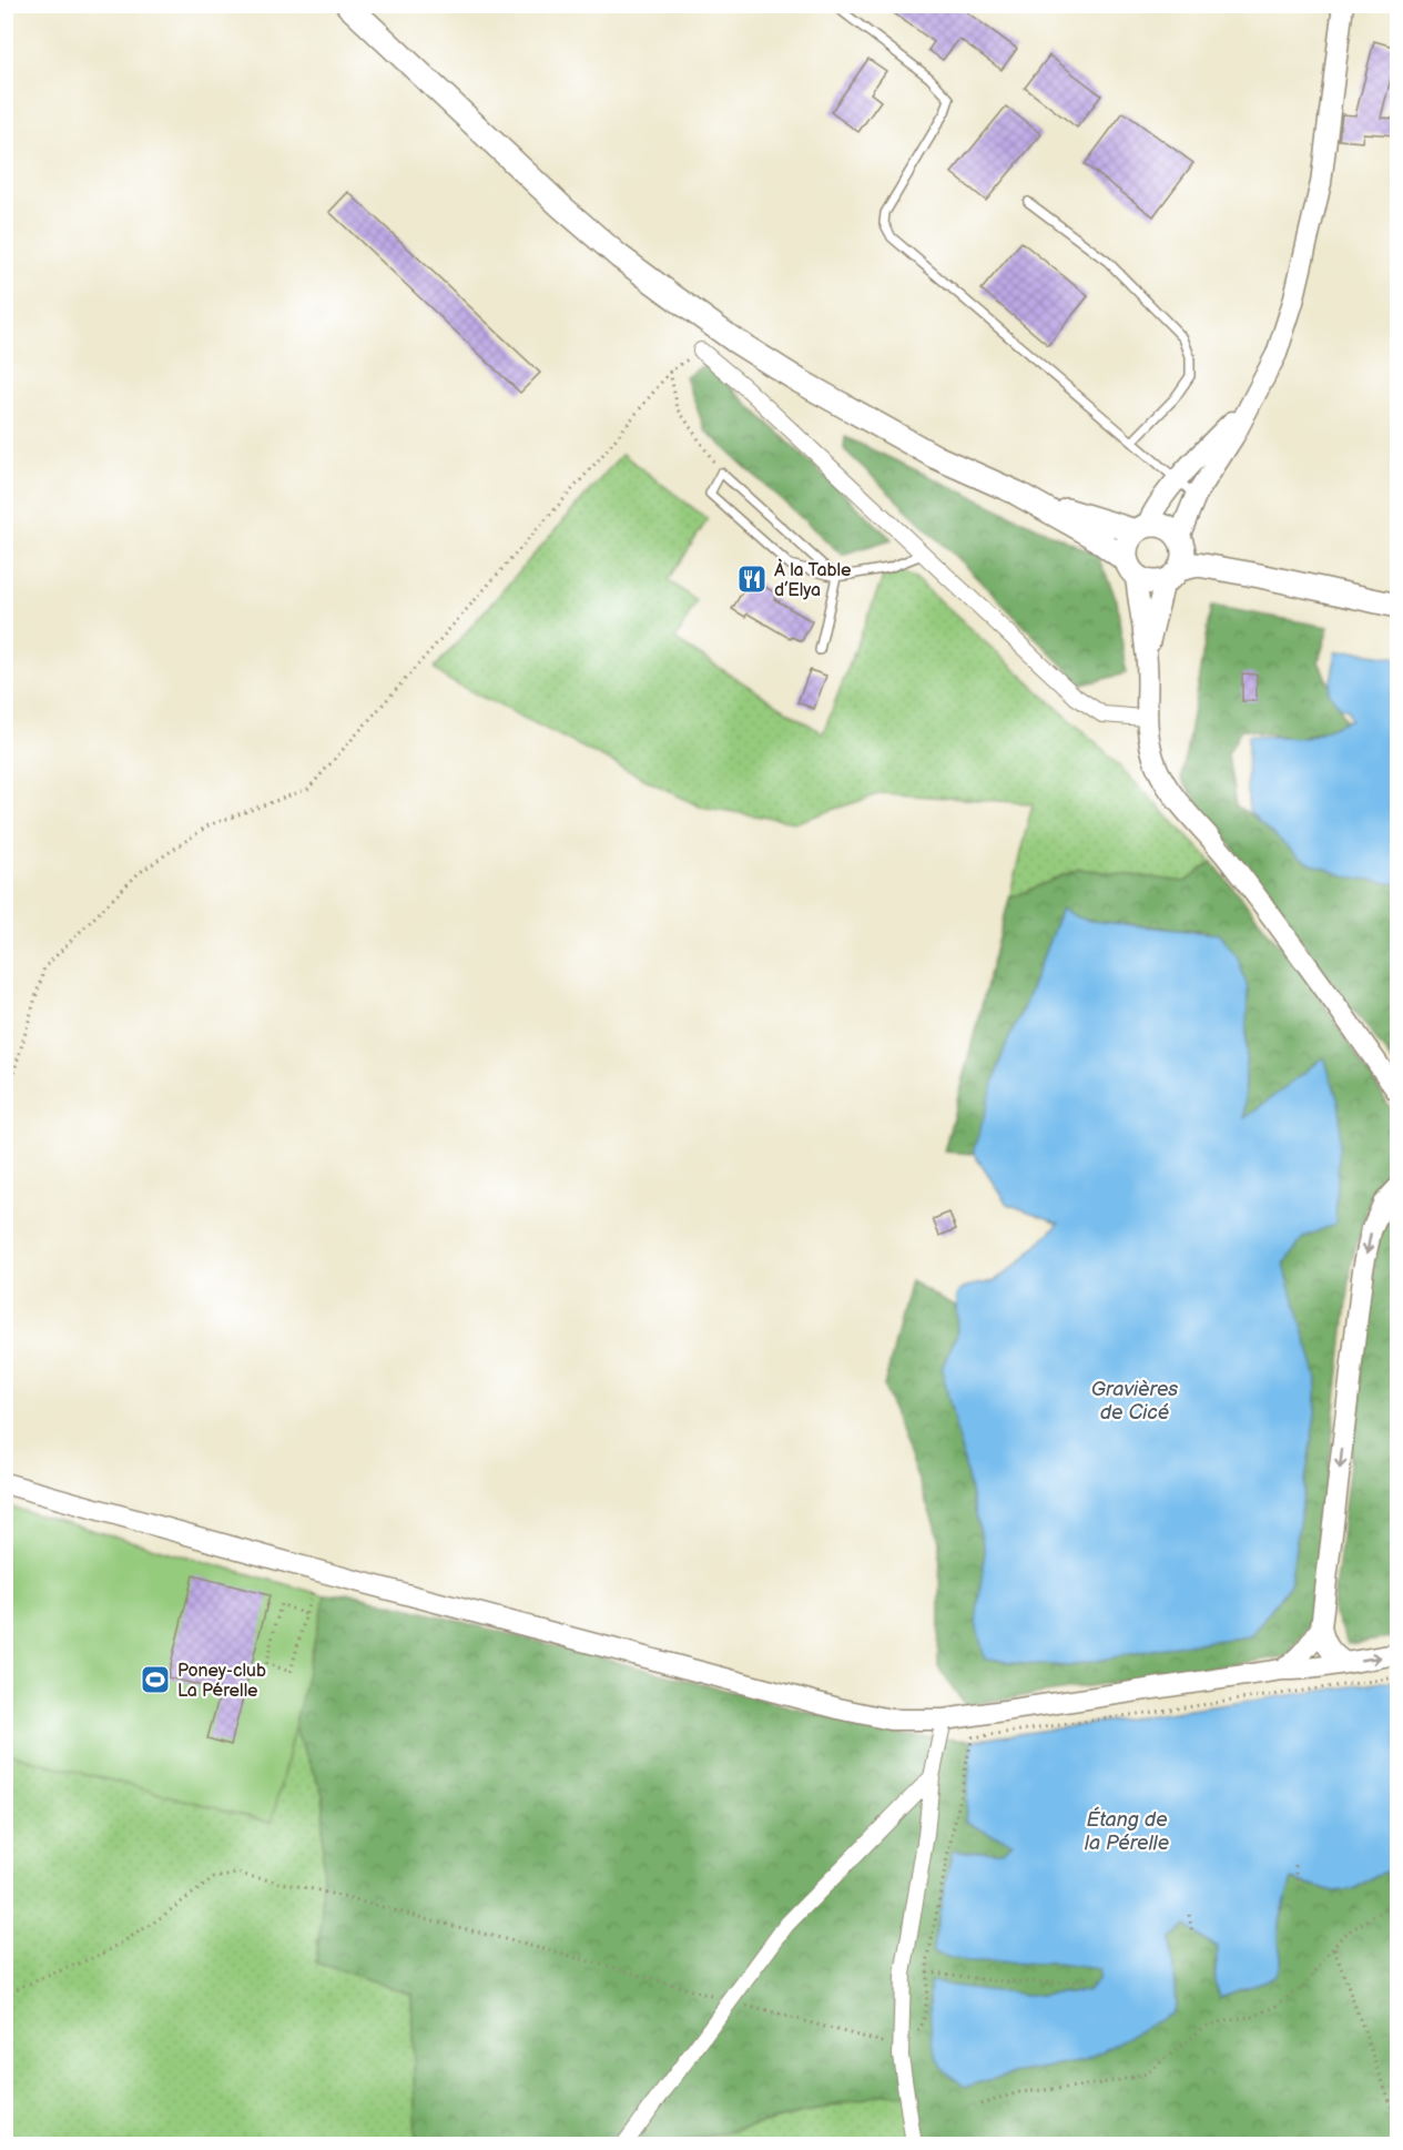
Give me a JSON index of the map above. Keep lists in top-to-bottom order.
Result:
{
  "water": ["Gravières de Cicé", "Étang de la Pérelle"],
  "places": {
    "restaurant": ["À la Table d’Elya"],
    "sports": ["Poney-club La Pérelle"]
  }
}
